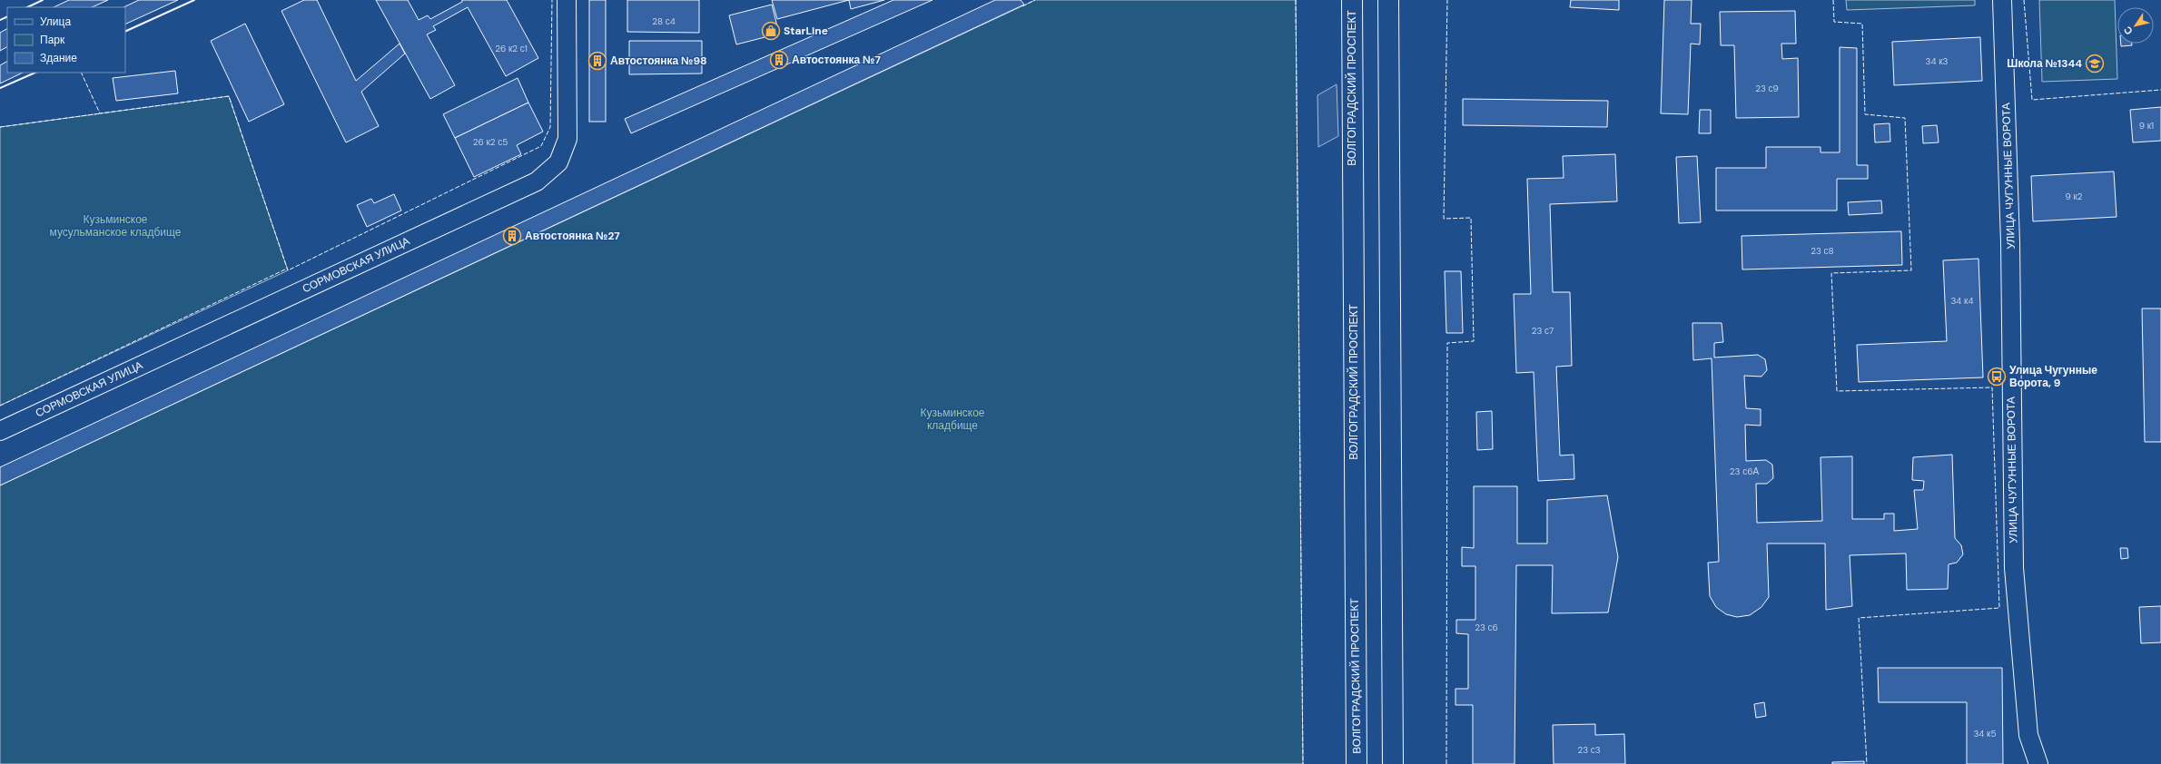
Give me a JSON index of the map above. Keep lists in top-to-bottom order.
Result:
{
  "streets": {
    "main road": ["ВОЛГОГРАДСКИЙ ПРОСПЕКТ"],
    "street": ["УЛИЦА ЧУГУННЫЕ ВОРОТА", "СОРМОВСКАЯ УЛИЦА"]
  },
  "parks": ["Кузьминское мусульманское кладбище", "Кузьминское кладбище"],
  "places": {
    "shop": ["StarLine"],
    "building": ["Автостоянка №7", "Автостоянка №98", "Автостоянка №27"],
    "school or university": ["Школа №1344"],
    "bus stop": ["Улица Чугунные Ворота, 9"]
  },
  "house_numbers": [
    "28 с4",
    "26 к2 с1",
    "34 к3",
    "23 с9",
    "9 к1",
    "26 к2 с5",
    "9 к2",
    "23 с8",
    "34 к4",
    "23 с7",
    "23 с6А",
    "23 с6",
    "34 к5",
    "23 с3"
  ],
  "legend": ["Улица", "Парк", "Здание"],
  "north": "bottom left"
}
